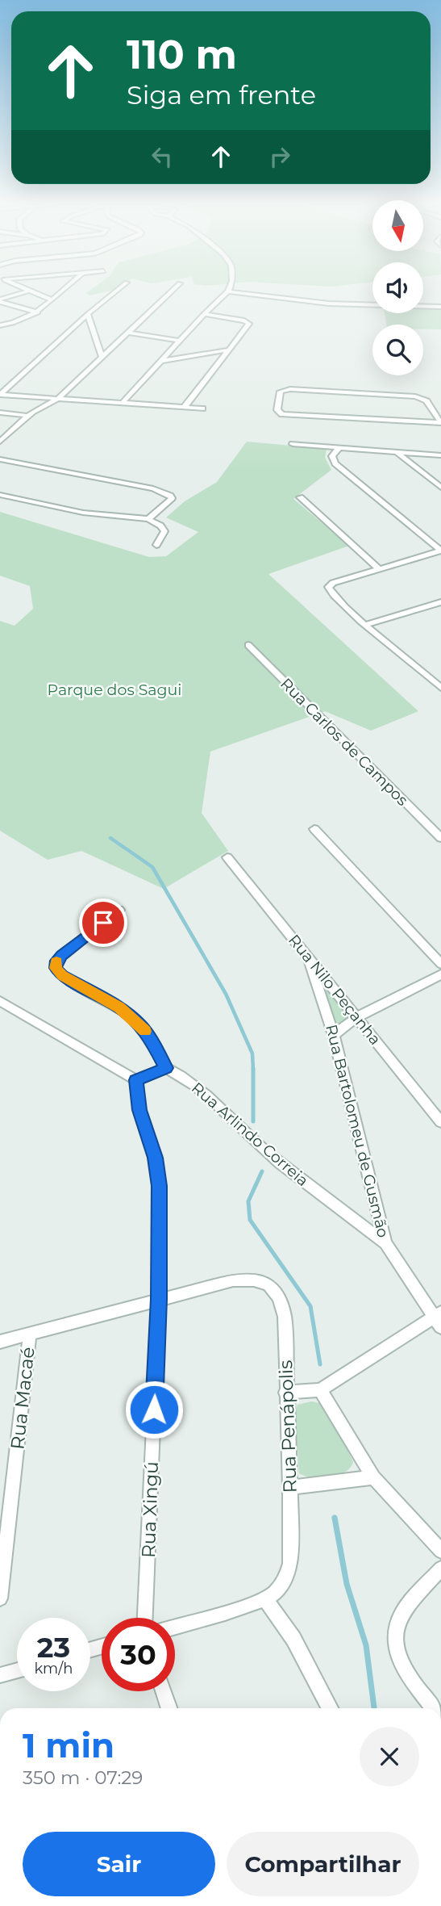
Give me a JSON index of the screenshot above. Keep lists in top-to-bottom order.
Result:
{
  "streets": {
    "street": [
      "Rua Carlos de Campos",
      "Rua Nilo Peçanha",
      "Rua Bartolomeu de Gusmão",
      "Rua Arlindo Correia",
      "Rua Macaé",
      "Rua Penápolis",
      "Rua Xingú"
    ]
  },
  "crossings": [
    ["Rua Nilo Peçanha", "Rua Bartolomeu de Gusmão"],
    ["Rua Bartolomeu de Gusmão", "Rua Arlindo Correia"]
  ],
  "parks": ["Parque dos Sagui"],
  "north": "bottom",
  "page": {
    "turn": ["110 m", "Siga em frente"],
    "speed": "23 km/h",
    "limit": "30",
    "heading": ["1 min", "350 m · 07:29"],
    "buttons": ["Sair", "Compartilhar"]
  }
}
